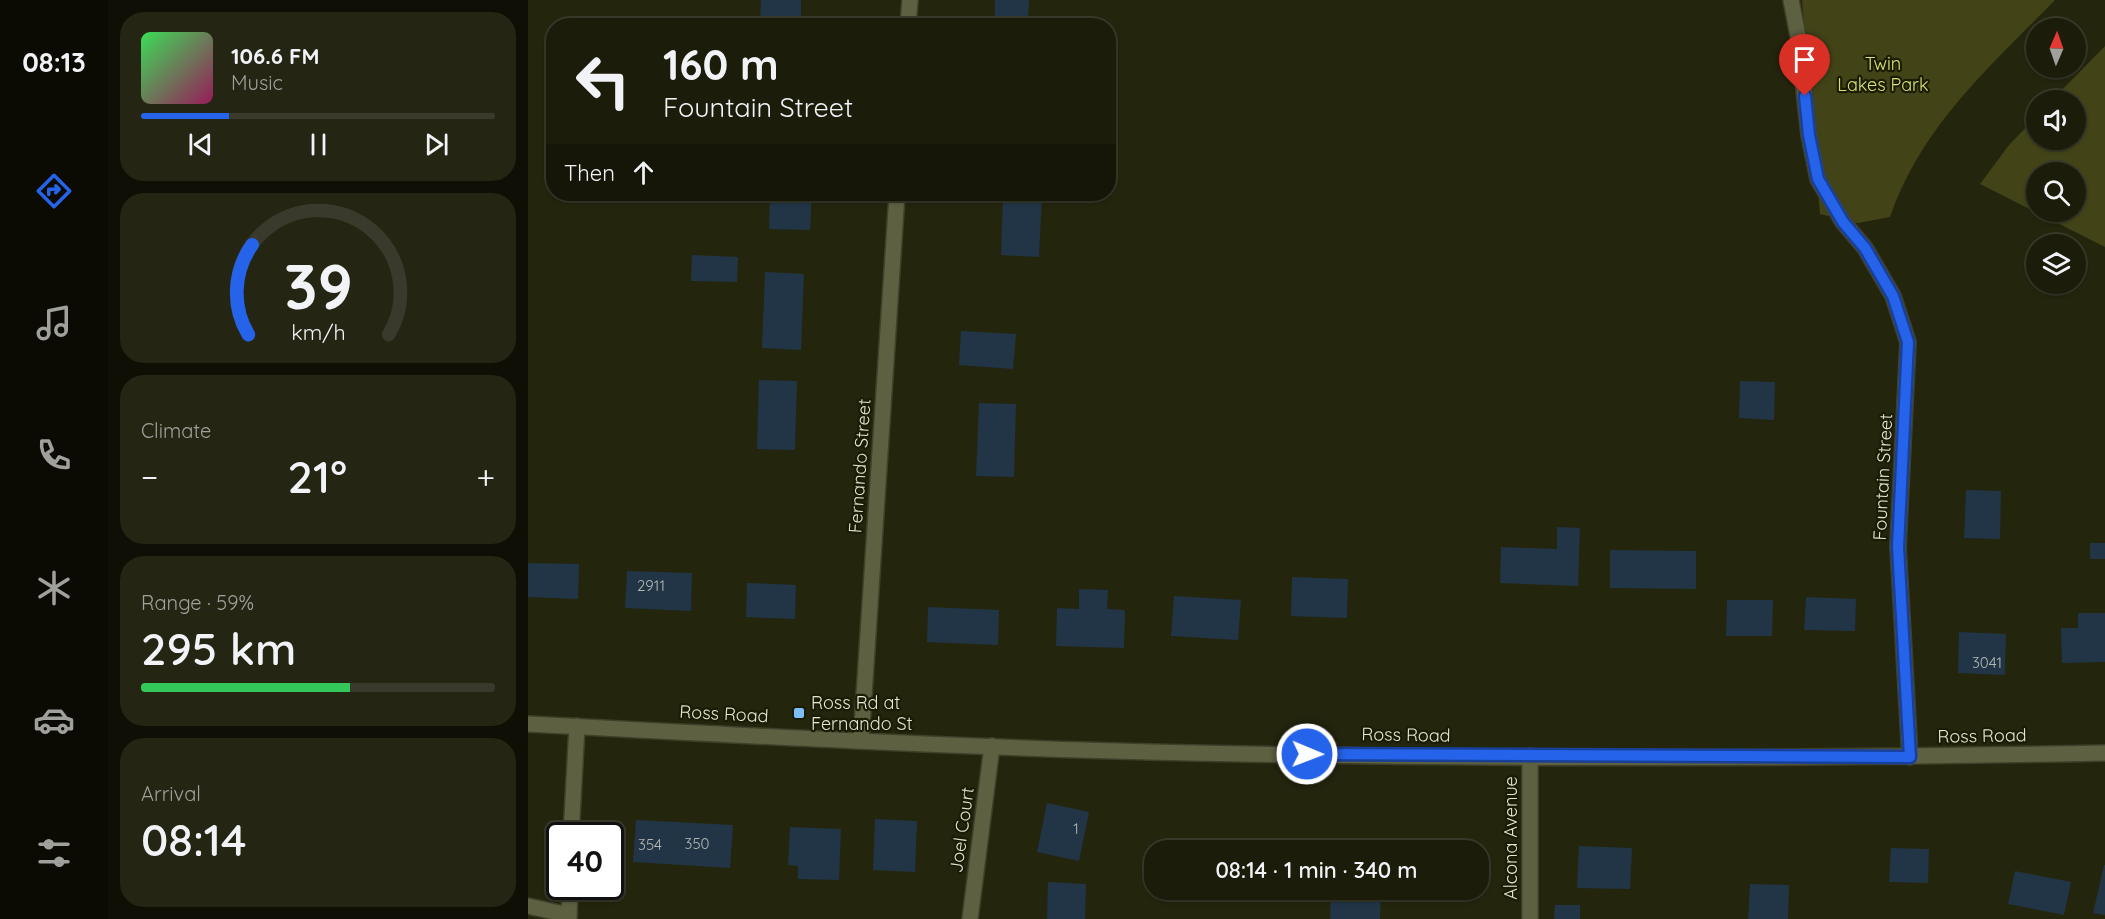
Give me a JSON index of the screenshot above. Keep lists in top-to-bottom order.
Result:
{
  "streets": {
    "street": [
      "Fernando Street",
      "Fountain Street",
      "Ross Road",
      "Joel Court",
      "Alcona Avenue"
    ]
  },
  "crossings": [
    ["Fernando Street", "Ross Road"],
    ["Fountain Street", "Ross Road"],
    ["Ross Road", "Joel Court"],
    ["Ross Road", "Alcona Avenue"]
  ],
  "parks": ["Twin Lakes Park"],
  "places": {
    "transit": ["Ross Rd at Fernando St"]
  },
  "house_numbers": [
    "2911",
    "3041",
    "1",
    "350",
    "354"
  ],
  "north": "top",
  "page": {
    "tabs": "08:13",
    "turn": ["160 m", "Fountain Street"],
    "song": ["106.6 FM", "Music"],
    "then": "Then",
    "tile": [
      "Climate",
      ["Range · 59%", "295 km"],
      ["Arrival", "08:14"]
    ],
    "heat": ["−", "21°", "+"],
    "limit": "40",
    "trip": "08:14 · 1 min · 340 m",
    "gauge": ["39", "km/h"]
  }
}
